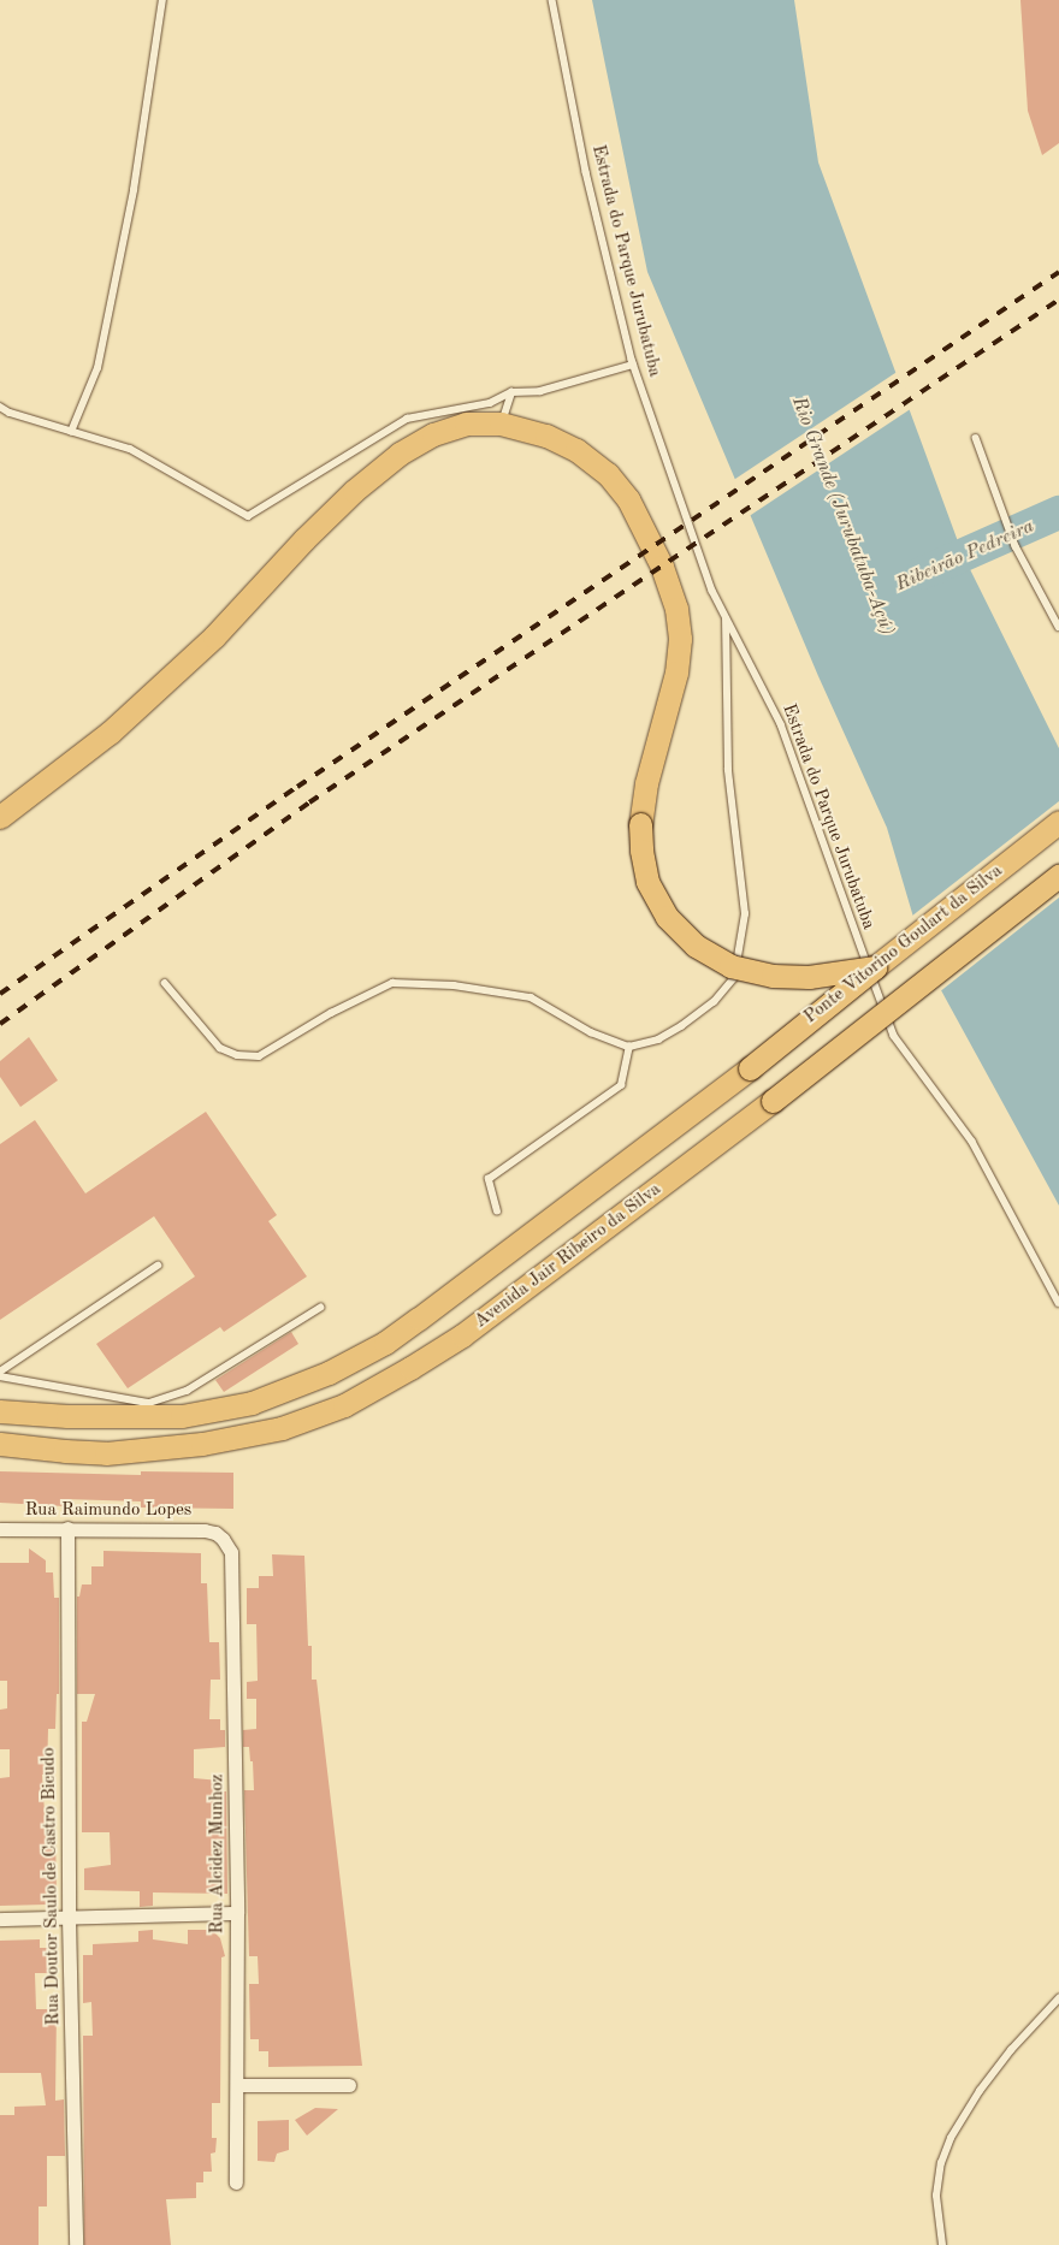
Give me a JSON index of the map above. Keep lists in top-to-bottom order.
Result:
{
  "streets": {
    "main road": ["Ponte Vitorino Goulart da Silva", "Avenida Jair Ribeiro da Silva"],
    "street": ["Rua Raimundo Lopes", "Rua Alcidez Munhoz", "Rua Doutor Saulo de Castro Bicudo"],
    "lane": ["Estrada do Parque Jurubatuba"]
  },
  "crossings": [
    ["Rua Raimundo Lopes", "Rua Alcidez Munhoz"],
    ["Rua Raimundo Lopes", "Rua Doutor Saulo de Castro Bicudo"]
  ],
  "water": ["Rio Grande (Jurubatuba-Açú)", "Ribeirão Pedreira"]
}
